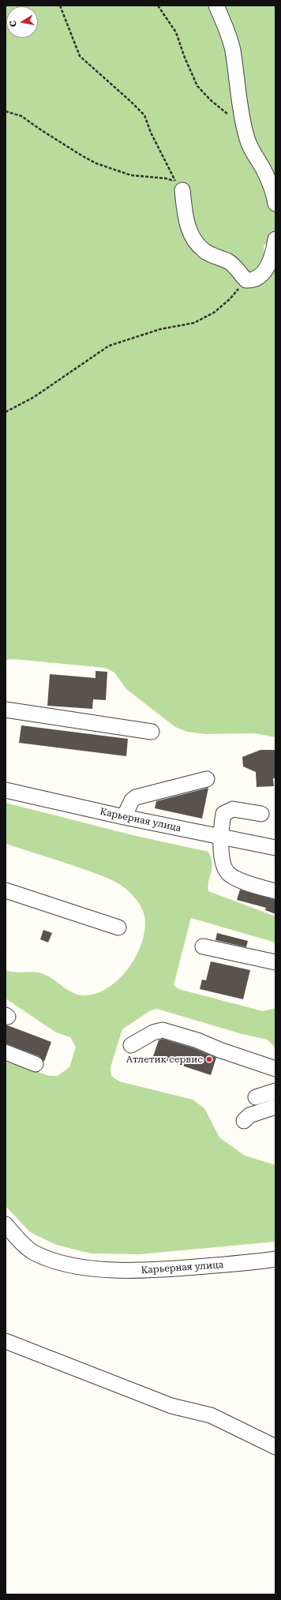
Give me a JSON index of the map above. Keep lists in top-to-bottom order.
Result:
{
  "streets": {
    "street": ["Карьерная улица"]
  },
  "places": ["Атлетик сервис"],
  "north": "left"
}
